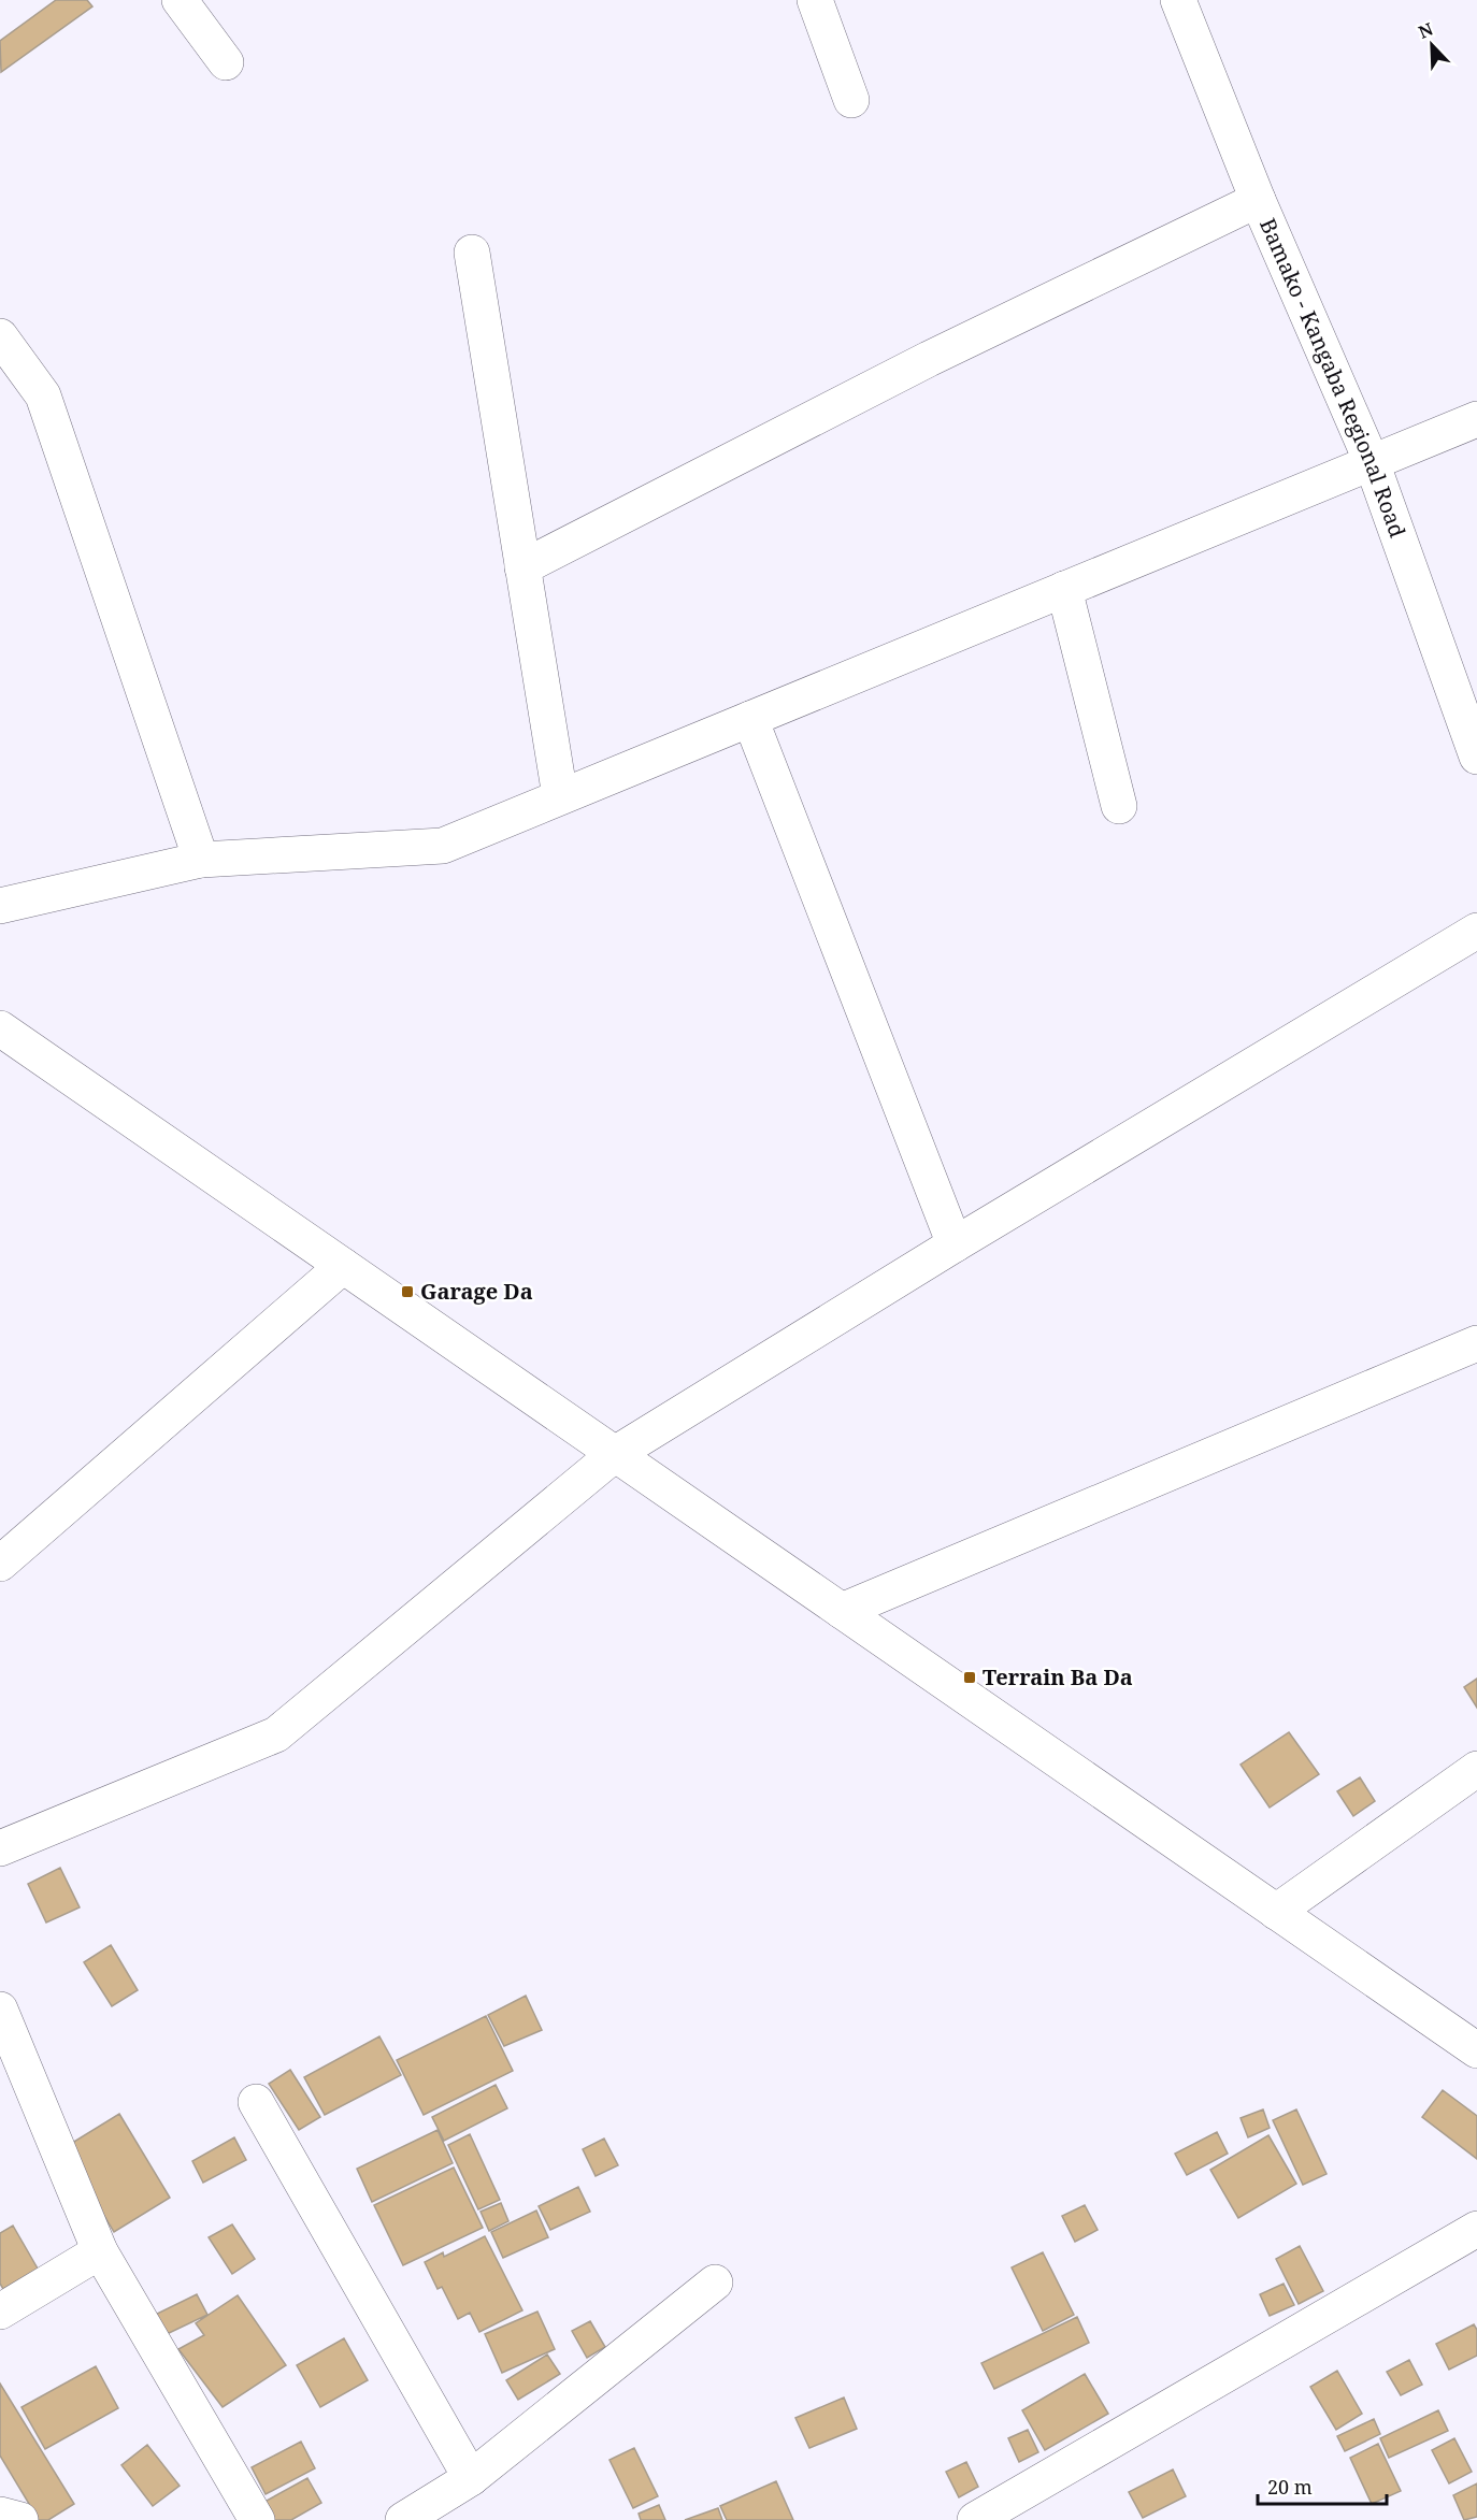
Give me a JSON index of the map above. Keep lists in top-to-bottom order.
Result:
{
  "streets": {
    "street": ["Bamako - Kangaba Regional Road"]
  },
  "places": {
    "transit": ["Garage Da", "Terrain Ba Da"]
  },
  "scale_bar": "20 m",
  "north": "top left"
}
